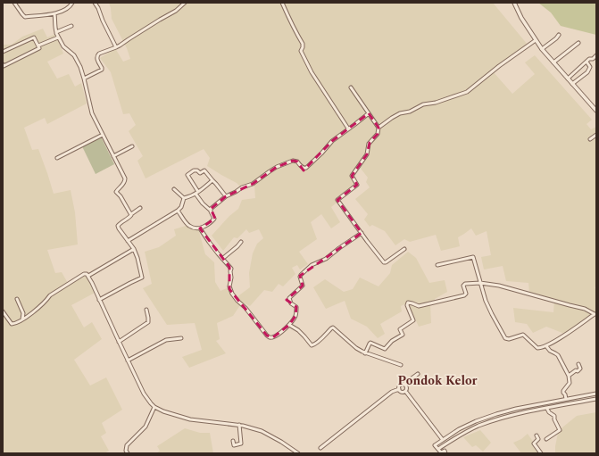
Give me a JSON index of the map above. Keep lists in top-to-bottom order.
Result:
{
  "districts": ["Pondok Kelor"]
}
